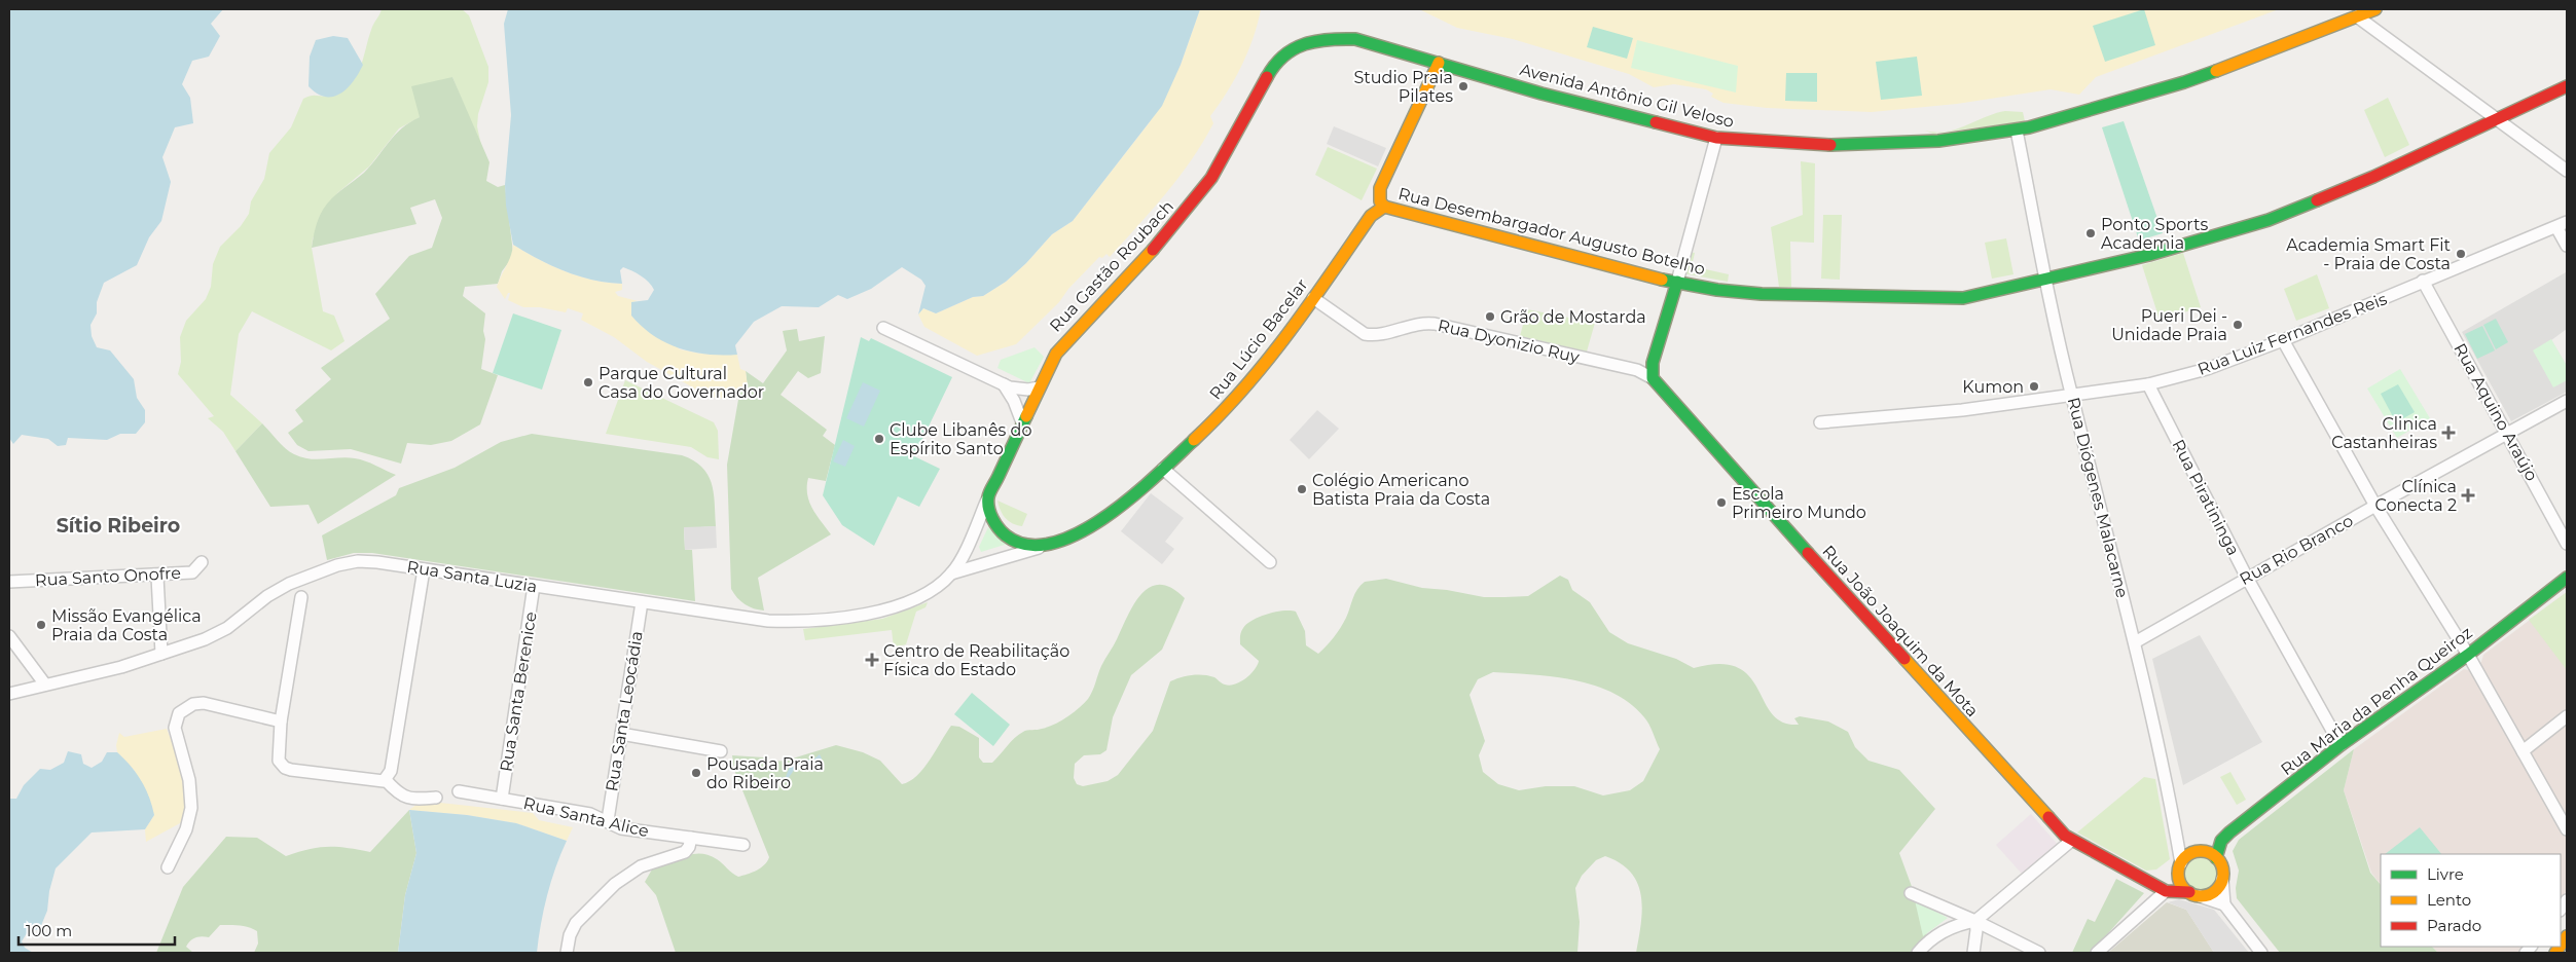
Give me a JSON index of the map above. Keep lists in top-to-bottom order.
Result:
{
  "streets": {
    "street": [
      "Avenida Antônio Gil Veloso",
      "Rua Desembargador Augusto Botelho",
      "Rua Gastão Roubach",
      "Rua Luiz Fernandes Reis",
      "Rua Lúcio Bacelar",
      "Rua Dyonizio Ruy",
      "Rua Aquino Araújo",
      "Rua Diógenes Malacarne",
      "Rua Piratininga",
      "Rua Rio Branco",
      "Rua Santo Onofre",
      "Rua Santa Luzia",
      "Rua João Joaquim da Mota",
      "Rua Santa Berenice",
      "Rua Maria da Penha Queiroz",
      "Rua Santa Leocádia",
      "Rua Santa Alice"
    ]
  },
  "crossings": [
    ["Avenida Antônio Gil Veloso", "Rua Gastão Roubach"],
    ["Avenida Antônio Gil Veloso", "Rua Diógenes Malacarne"],
    ["Rua Desembargador Augusto Botelho", "Rua Lúcio Bacelar"],
    ["Rua Desembargador Augusto Botelho", "Rua Diógenes Malacarne"],
    ["Rua Gastão Roubach", "Rua Lúcio Bacelar"],
    ["Rua Gastão Roubach", "Rua Santa Luzia"],
    ["Rua Luiz Fernandes Reis", "Rua Aquino Araújo"],
    ["Rua Luiz Fernandes Reis", "Rua Diógenes Malacarne"],
    ["Rua Luiz Fernandes Reis", "Rua Piratininga"],
    ["Rua Lúcio Bacelar", "Rua Dyonizio Ruy"],
    ["Rua Lúcio Bacelar", "Rua Santa Luzia"],
    ["Rua Dyonizio Ruy", "Rua João Joaquim da Mota"],
    ["Rua Aquino Araújo", "Rua Rio Branco"],
    ["Rua Diógenes Malacarne", "Rua Rio Branco"],
    ["Rua Diógenes Malacarne", "Rua Maria da Penha Queiroz"],
    ["Rua Piratininga", "Rua Rio Branco"],
    ["Rua Piratininga", "Rua Maria da Penha Queiroz"],
    ["Rua Santa Luzia", "Rua Santa Berenice"],
    ["Rua Santa Luzia", "Rua Santa Leocádia"],
    ["Rua Santa Berenice", "Rua Santa Alice"],
    ["Rua Santa Leocádia", "Rua Santa Alice"]
  ],
  "districts": ["Sítio Ribeiro"],
  "places": {
    "other": [
      "Studio Praia Pilates",
      "Ponto Sports Academia",
      "Academia Smart Fit - Praia de Costa",
      "Grão de Mostarda",
      "Pueri Dei - Unidade Praia",
      "Parque Cultural Casa do Governador",
      "Kumon",
      "Clube Libanês do Espírito Santo",
      "Colégio Americano Batista Praia da Costa",
      "Escola Primeiro Mundo",
      "Missão Evangélica Praia da Costa",
      "Pousada Praia do Ribeiro"
    ],
    "health": ["Clinica Castanheiras", "Clínica Conecta 2", "Centro de Reabilitação Física do Estado"]
  },
  "legend": ["Livre", "Lento", "Parado"],
  "scale_bar": "100 m"
}
